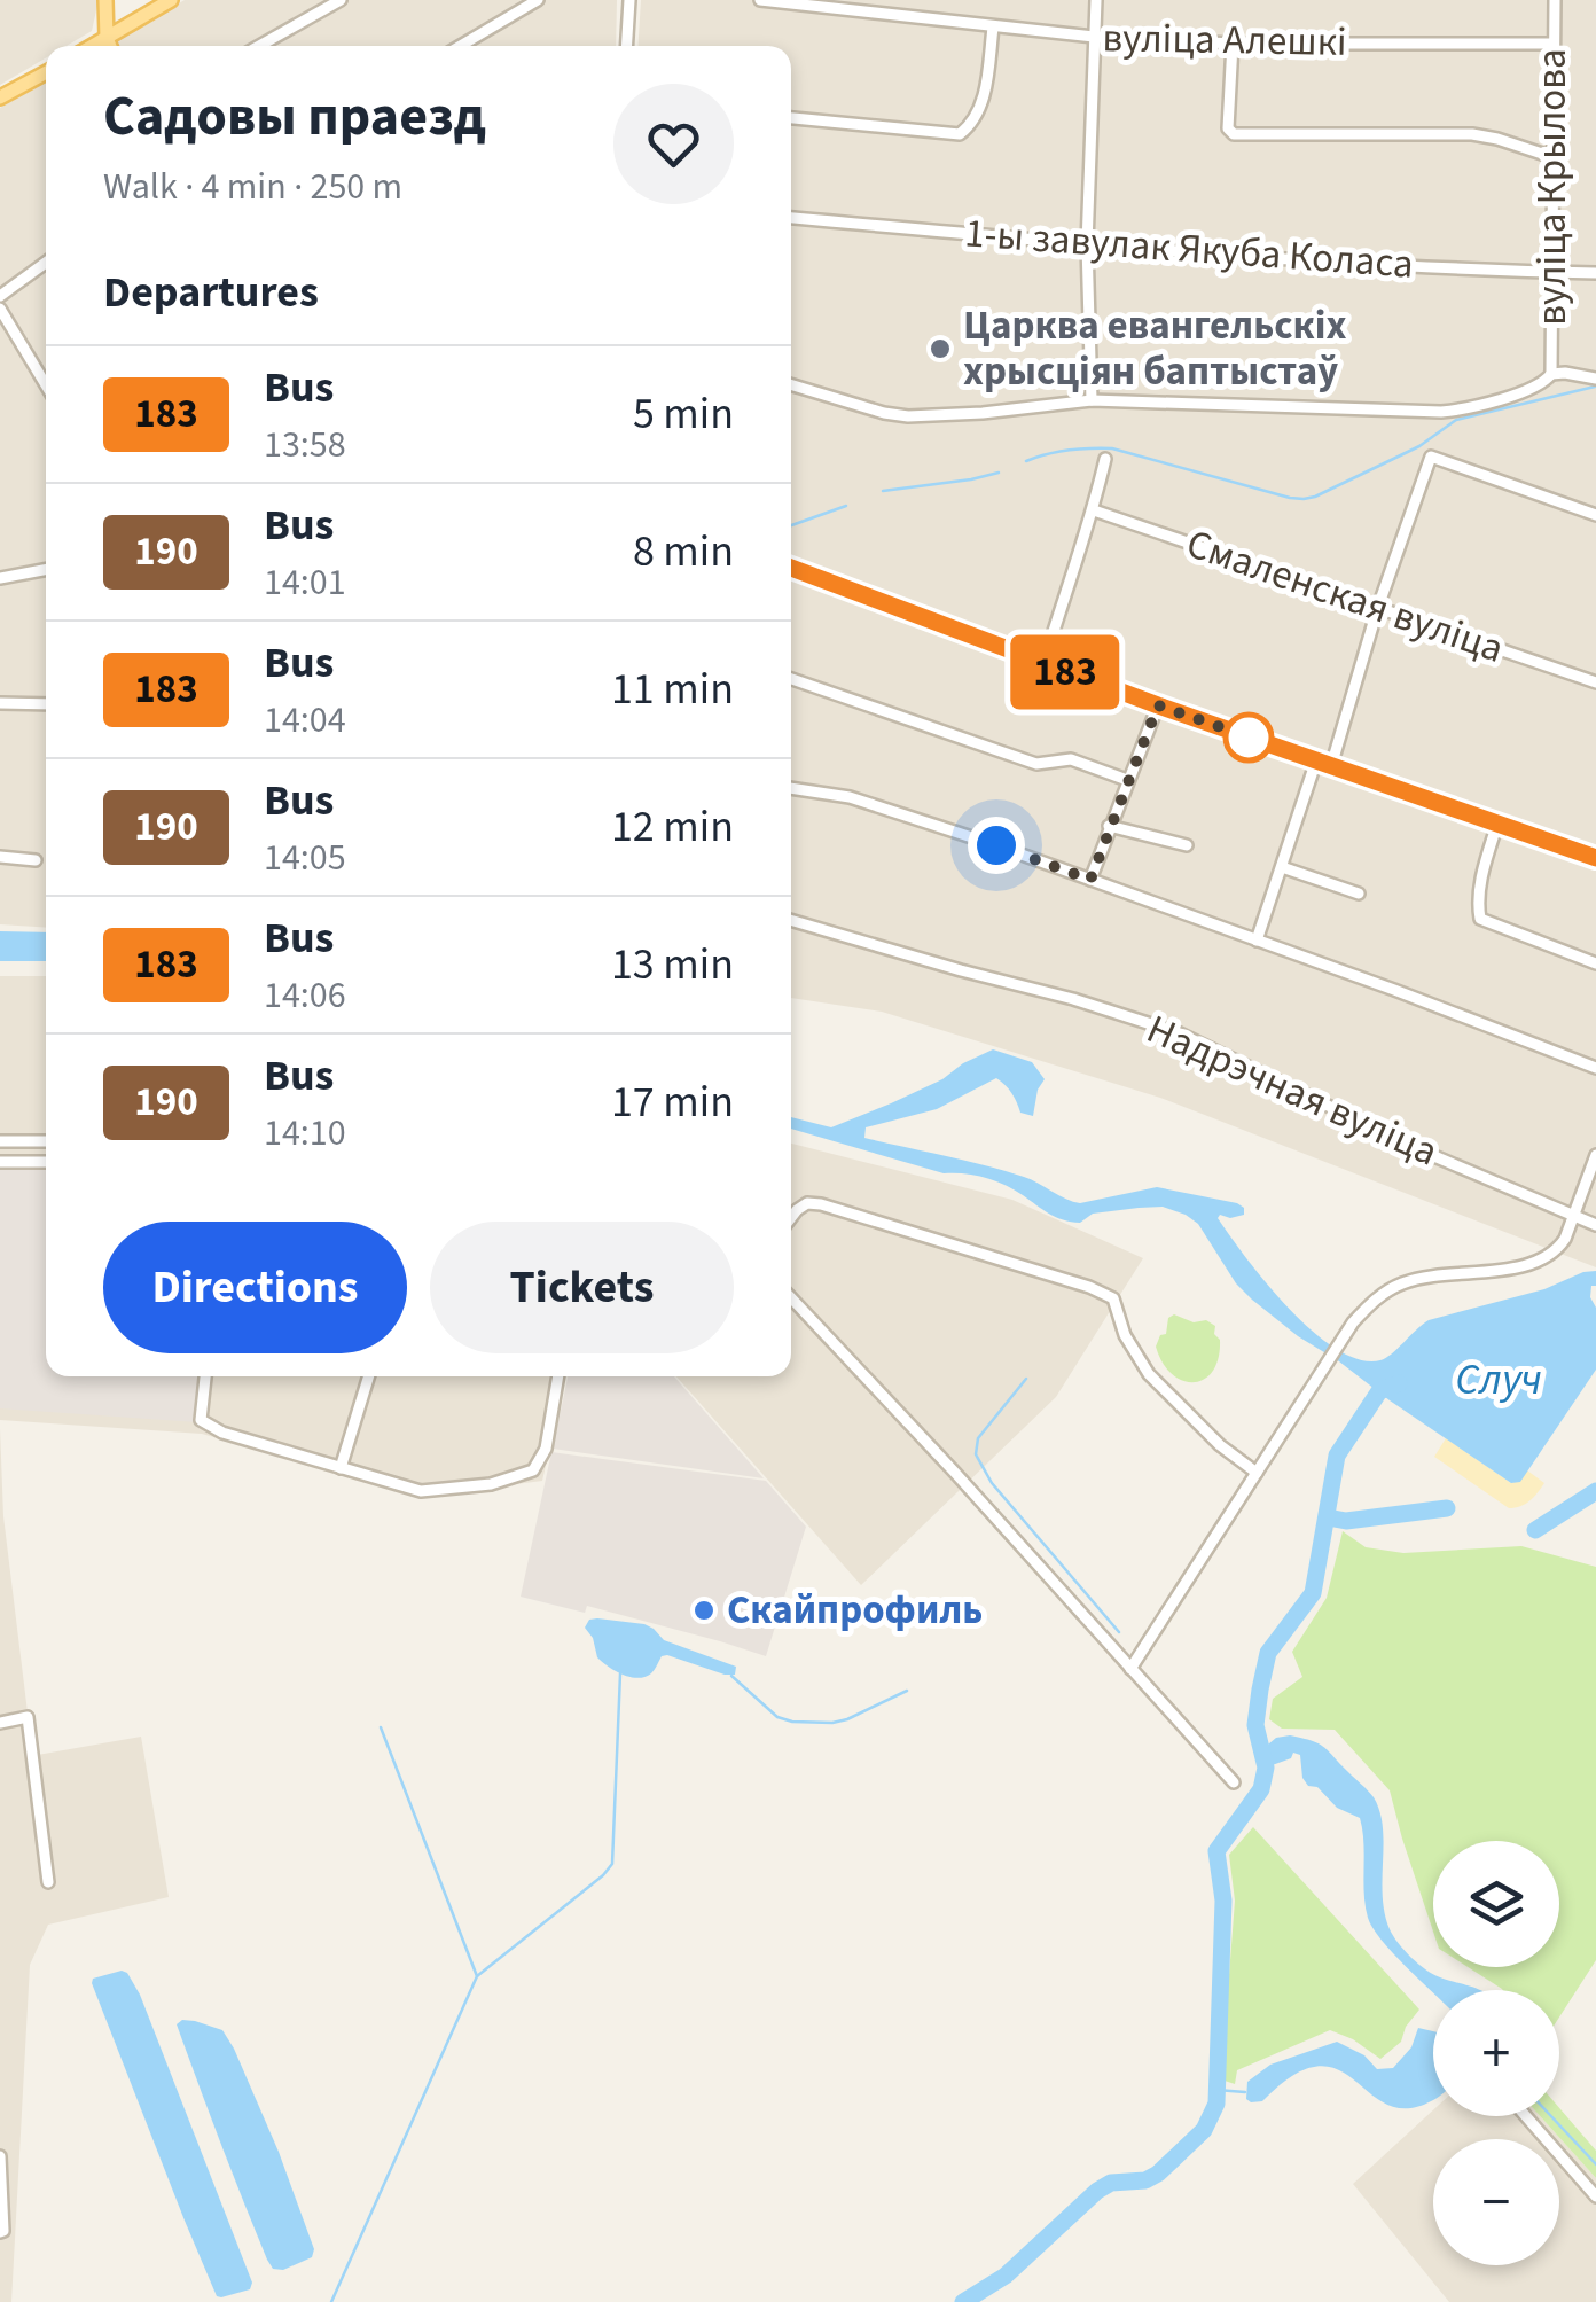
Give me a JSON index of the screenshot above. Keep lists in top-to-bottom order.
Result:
{
  "streets": {
    "street": [
      "вуліца Алешкі",
      "вуліца Крылова",
      "1-ы завулак Якуба Коласа",
      "Смаленская вуліца",
      "Надрэчная вуліца"
    ]
  },
  "crossings": [
    ["вуліца Алешкі", "вуліца Крылова"],
    ["вуліца Крылова", "1-ы завулак Якуба Коласа"]
  ],
  "water": ["Случ"],
  "places": ["Царква евангельскіх хрысціян баптыстаў", "Скайпрофиль"],
  "lines": ["bus line 183"],
  "page": {
    "on_map": "183",
    "heading": [
      ["Садовы праезд", "Walk · 4 min · 250 m"],
      "Departures"
    ],
    "list": [
      {
        "mark": "183",
        "name": "Bus",
        "note": "13:58",
        "value": "5 min"
      },
      {
        "mark": "190",
        "name": "Bus",
        "note": "14:01",
        "value": "8 min"
      },
      {
        "mark": "183",
        "name": "Bus",
        "note": "14:04",
        "value": "11 min"
      },
      {
        "mark": "190",
        "name": "Bus",
        "note": "14:05",
        "value": "12 min"
      },
      {
        "mark": "183",
        "name": "Bus",
        "note": "14:06",
        "value": "13 min"
      },
      {
        "mark": "190",
        "name": "Bus",
        "note": "14:10",
        "value": "17 min"
      }
    ],
    "buttons": ["Directions", "Tickets"],
    "map_buttons": ["+", "−"]
  }
}
